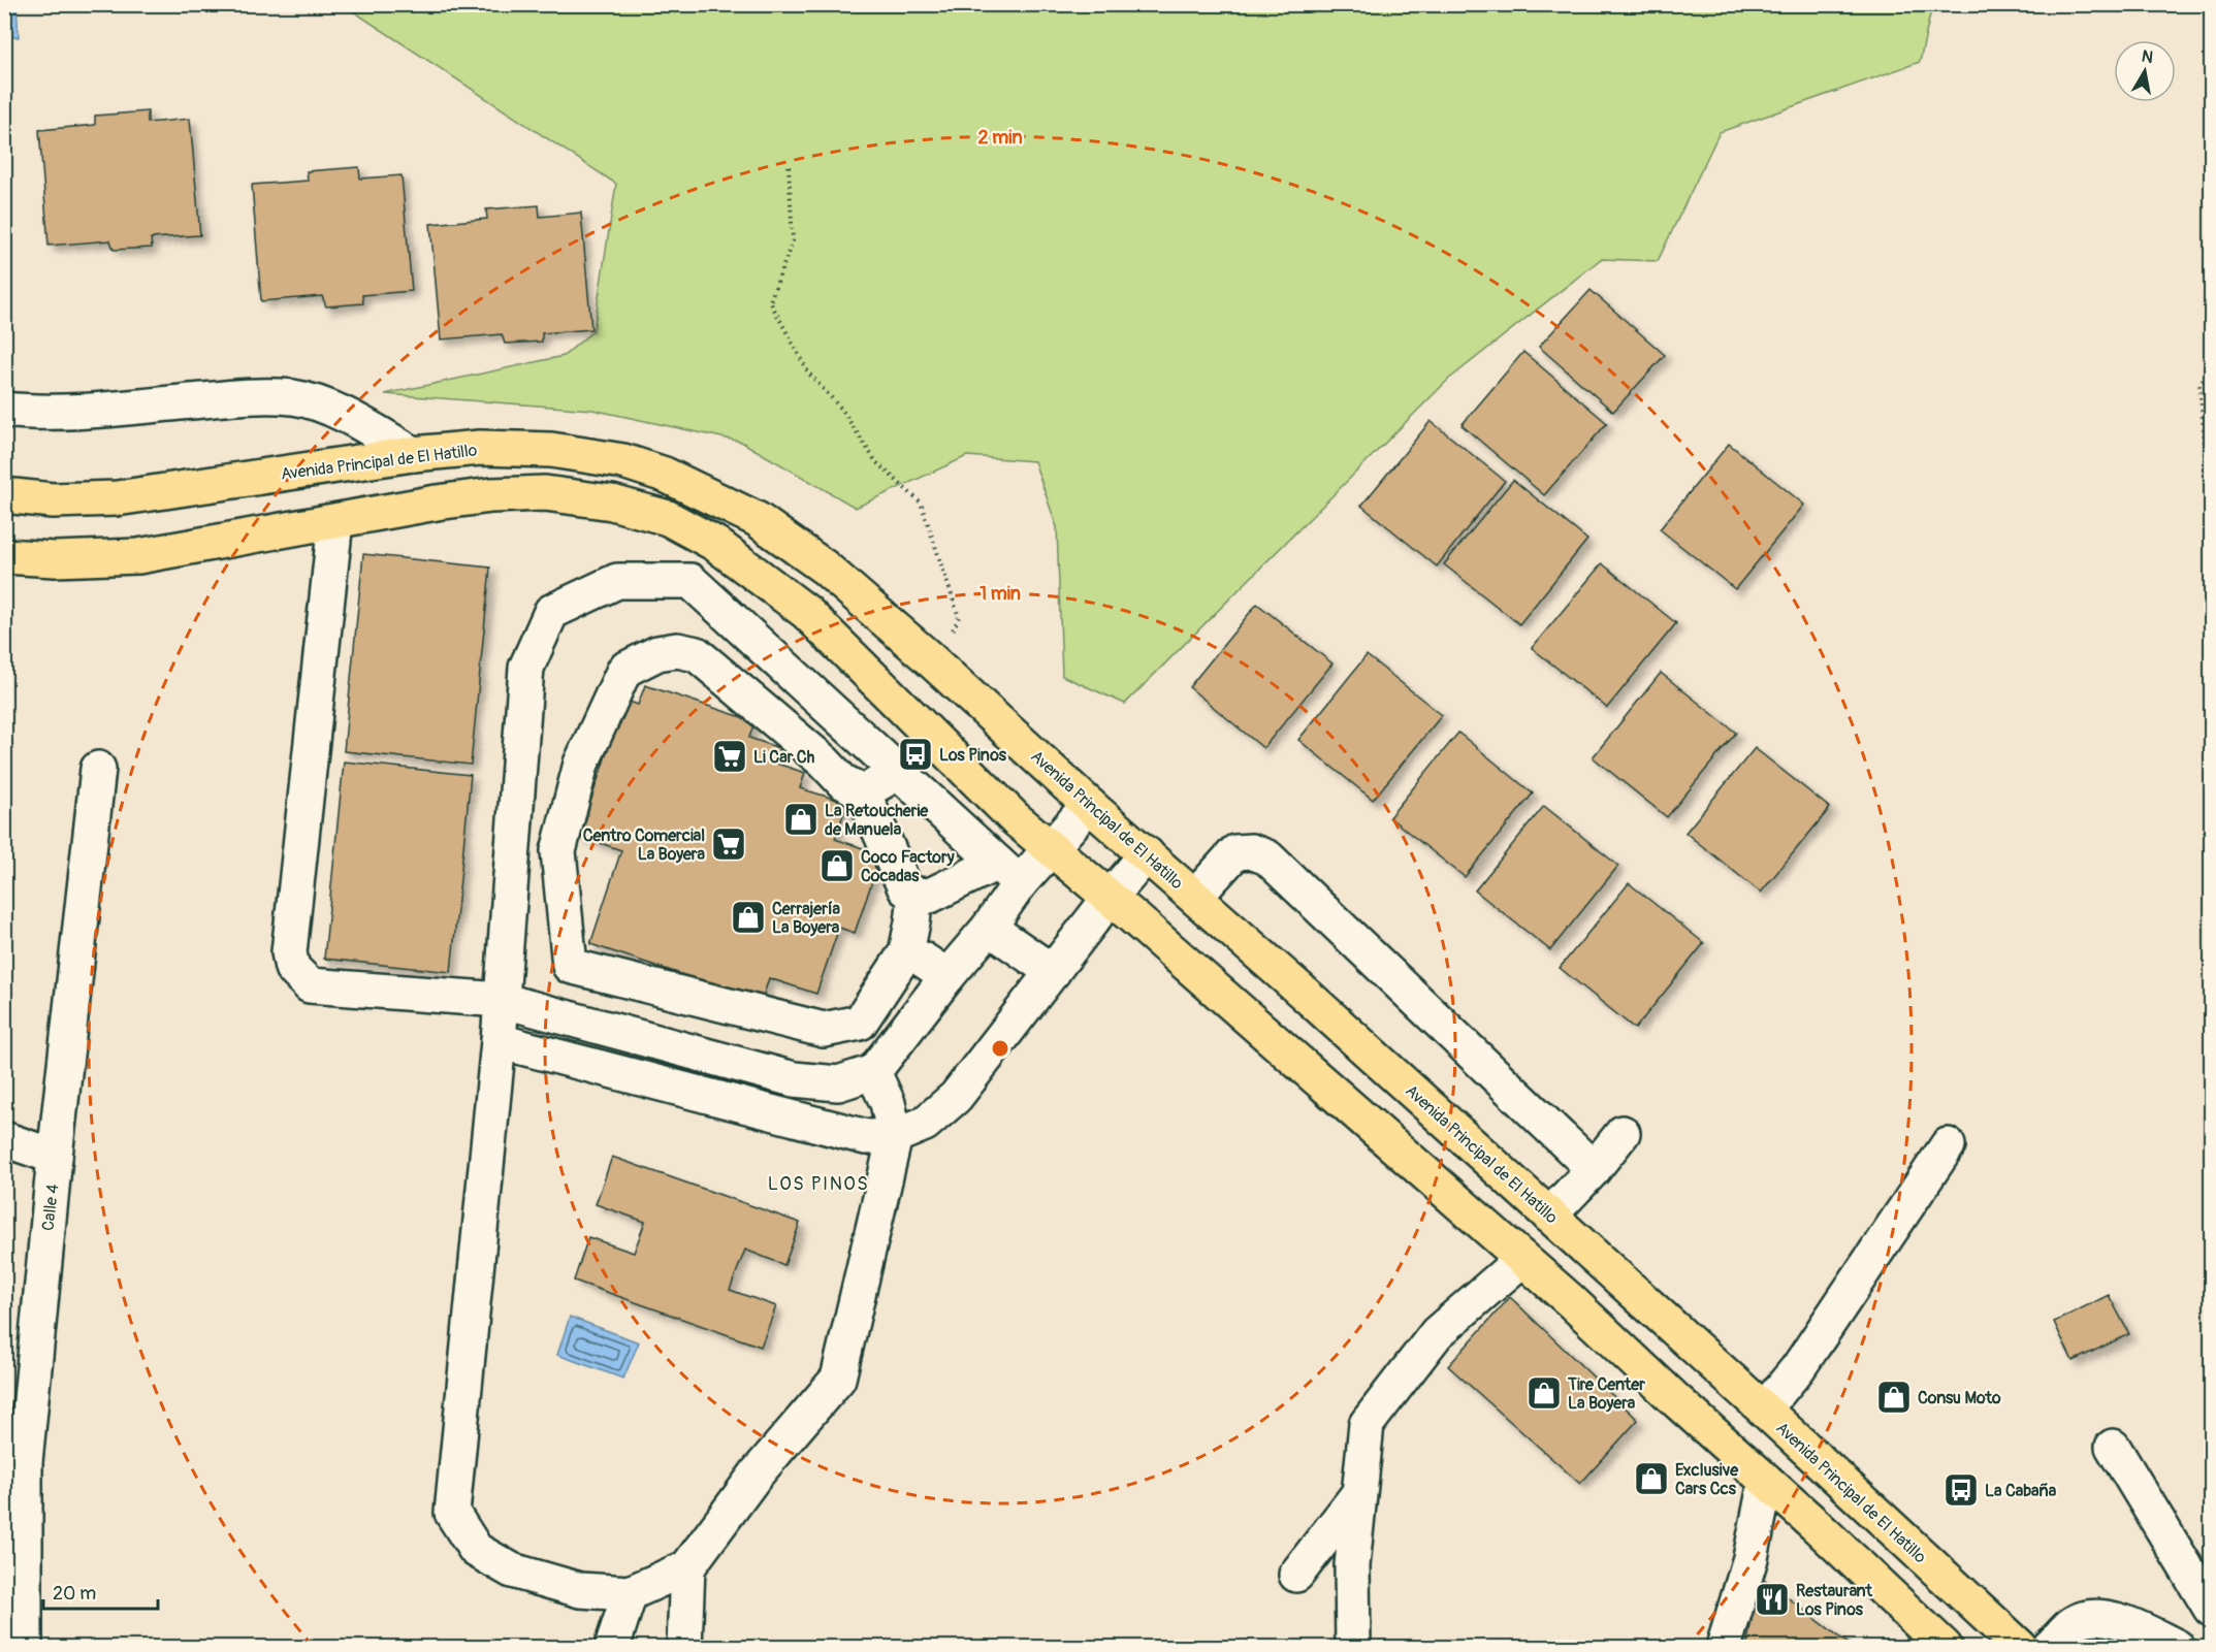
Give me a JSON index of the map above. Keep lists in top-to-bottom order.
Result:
{
  "streets": {
    "main road": ["Avenida Principal de El Hatillo"],
    "street": ["Calle 4"]
  },
  "districts": ["LOS PINOS"],
  "places": {
    "bus stop": ["Los Pinos", "La Cabaña"],
    "supermarket": ["Li Car Ch", "Centro Comercial La Boyera"],
    "shop": [
      "La Retoucherie de Manuela",
      "Coco Factory Cocadas",
      "Cerrajería La Boyera",
      "Tire Center La Boyera",
      "Consu Moto",
      "Exclusive Cars Ccs"
    ],
    "restaurant": ["Restaurant Los Pinos"]
  },
  "scale_bar": "20 m",
  "north": "top",
  "rings": ["2 min", "1 min"]
}
